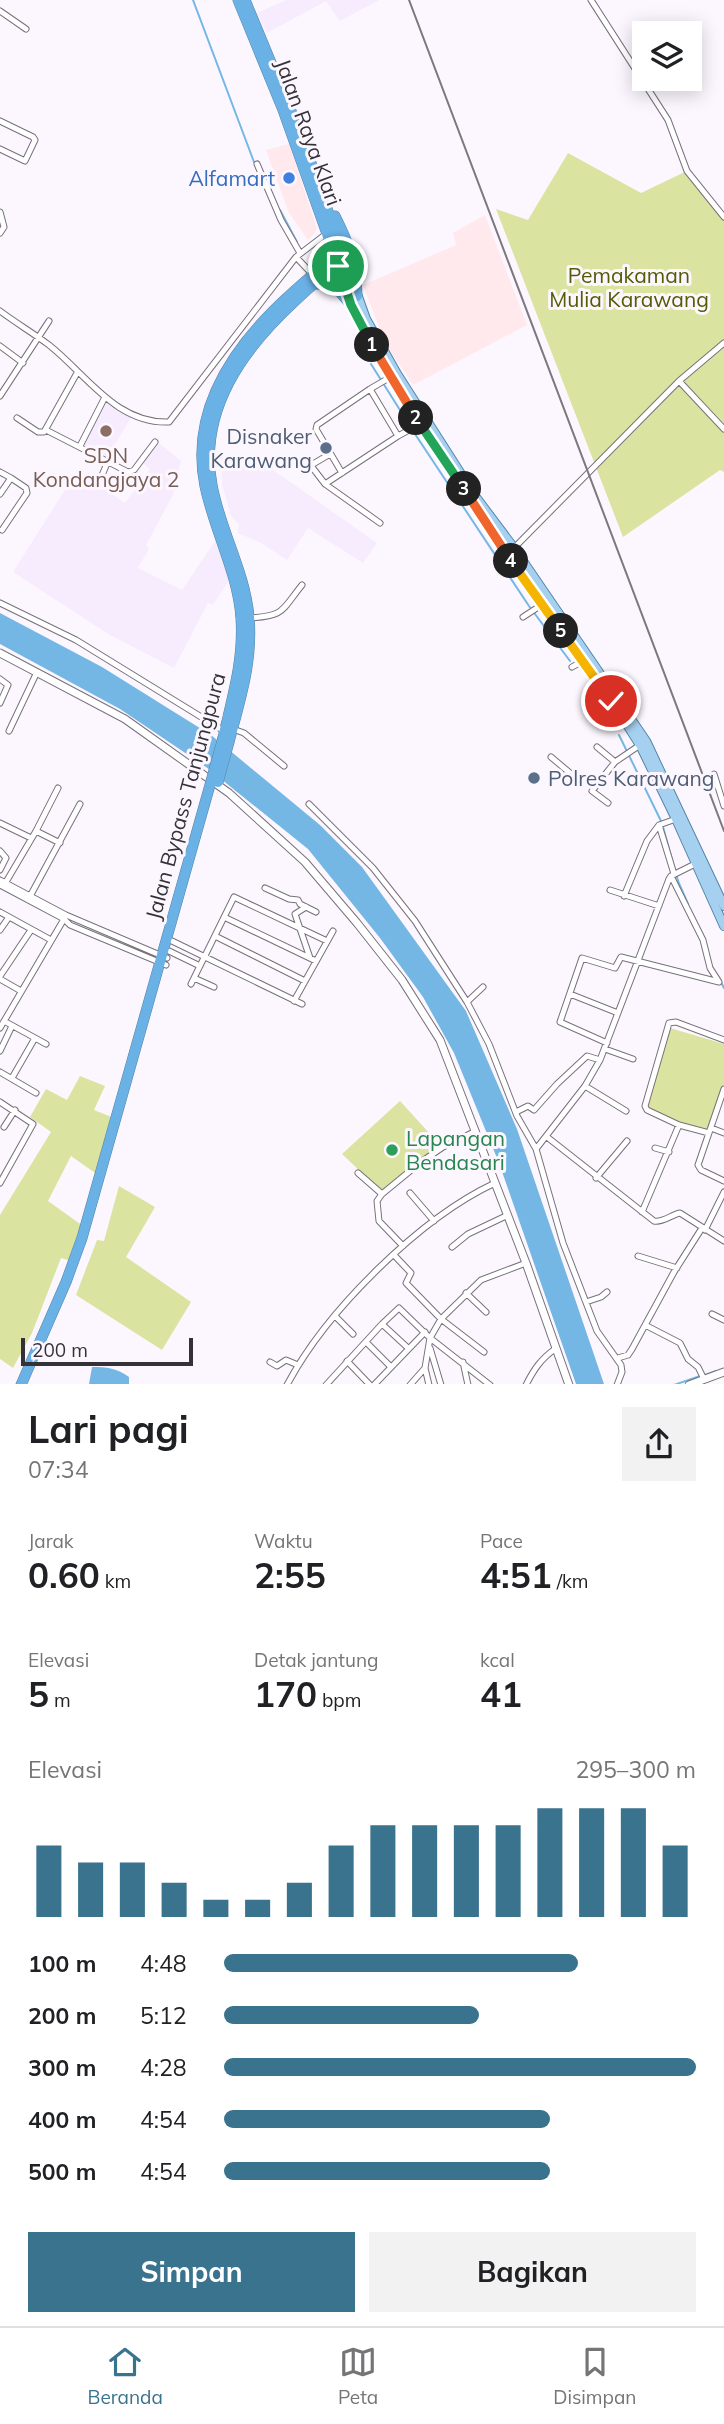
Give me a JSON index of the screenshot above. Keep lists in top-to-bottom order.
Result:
{
  "streets": {
    "highway": ["Jalan Raya Klari", "Jalan Bypass Tanjungpura"]
  },
  "crossings": [
    ["Jalan Raya Klari", "Jalan Bypass Tanjungpura"]
  ],
  "parks": ["Pemakaman Mulia Karawang"],
  "places": [
    "Alfamart",
    "SDN Kondangjaya 2",
    "Disnaker Karawang",
    "Polres Karawang",
    "Lapangan Bendasari"
  ],
  "scale_bar": "200 m",
  "page": {
    "pins": [
      "1",
      "2",
      "3",
      "4",
      "5"
    ],
    "scale": "200 m",
    "heading": ["Lari pagi", "07:34"],
    "stats": [
      ["Jarak", "0.60 km"],
      ["Waktu", "2:55"],
      ["Pace", "4:51 /km"],
      ["Elevasi", "5 m"],
      ["Detak jantung", "170 bpm"],
      ["kcal", "41"]
    ],
    "chart": ["Elevasi", "295–300 m"],
    "list": [
      {
        "name": "100 m",
        "note": "4:48"
      },
      {
        "name": "200 m",
        "note": "5:12"
      },
      {
        "name": "300 m",
        "note": "4:28"
      },
      {
        "name": "400 m",
        "note": "4:54"
      },
      {
        "name": "500 m",
        "note": "4:54"
      }
    ],
    "buttons": ["Simpan", "Bagikan"],
    "tabs": ["Beranda", "Peta", "Disimpan"]
  }
}
